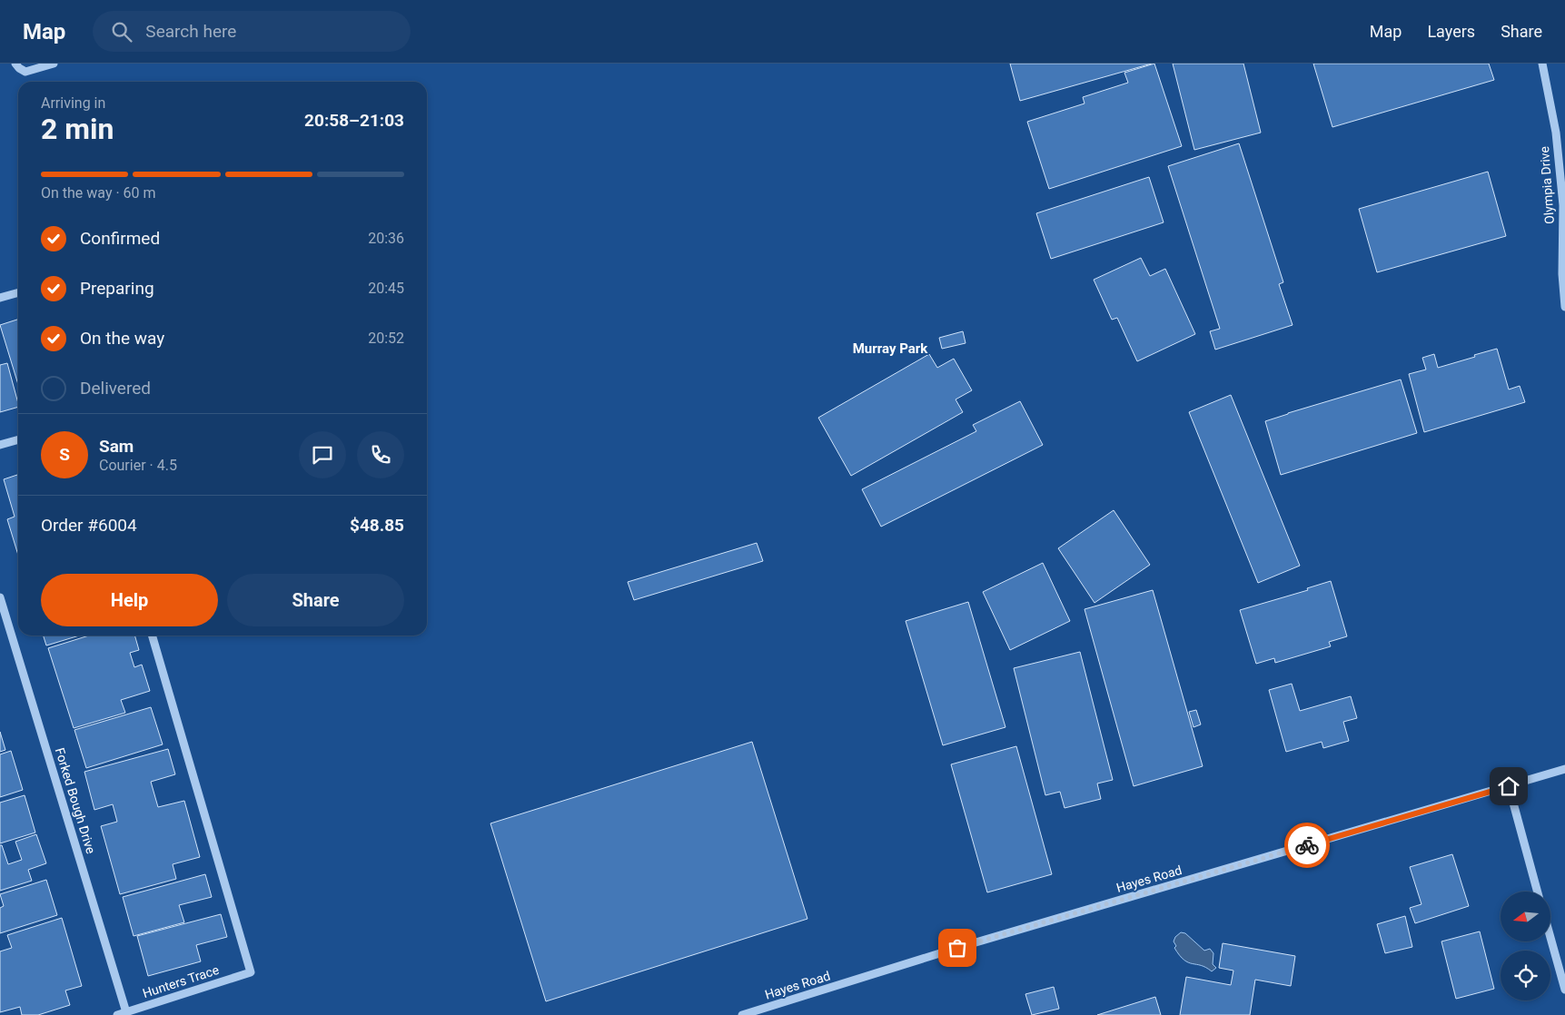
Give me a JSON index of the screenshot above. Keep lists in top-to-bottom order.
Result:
{
  "streets": {
    "street": [
      "Olympia Drive",
      "Forked Bough Drive",
      "Hayes Road",
      "Hunters Trace"
    ]
  },
  "crossings": [
    ["Forked Bough Drive", "Hunters Trace"]
  ],
  "districts": ["Murray Park"],
  "north": "left",
  "page": {
    "header": "Map",
    "search": "Search here",
    "nav": ["Map", "Layers", "Share"],
    "heading": ["2 min", "Arriving in", "20:58–21:03"],
    "panel": [
      "Sam",
      "Courier · 4.5",
      "Order #6004",
      "$48.85"
    ],
    "bar": "On the way · 60 m",
    "list": [
      ["Confirmed", "20:36"],
      ["Preparing", "20:45"],
      ["On the way", "20:52"],
      "Delivered"
    ],
    "round": "S",
    "buttons": ["Help", "Share"]
  }
}
